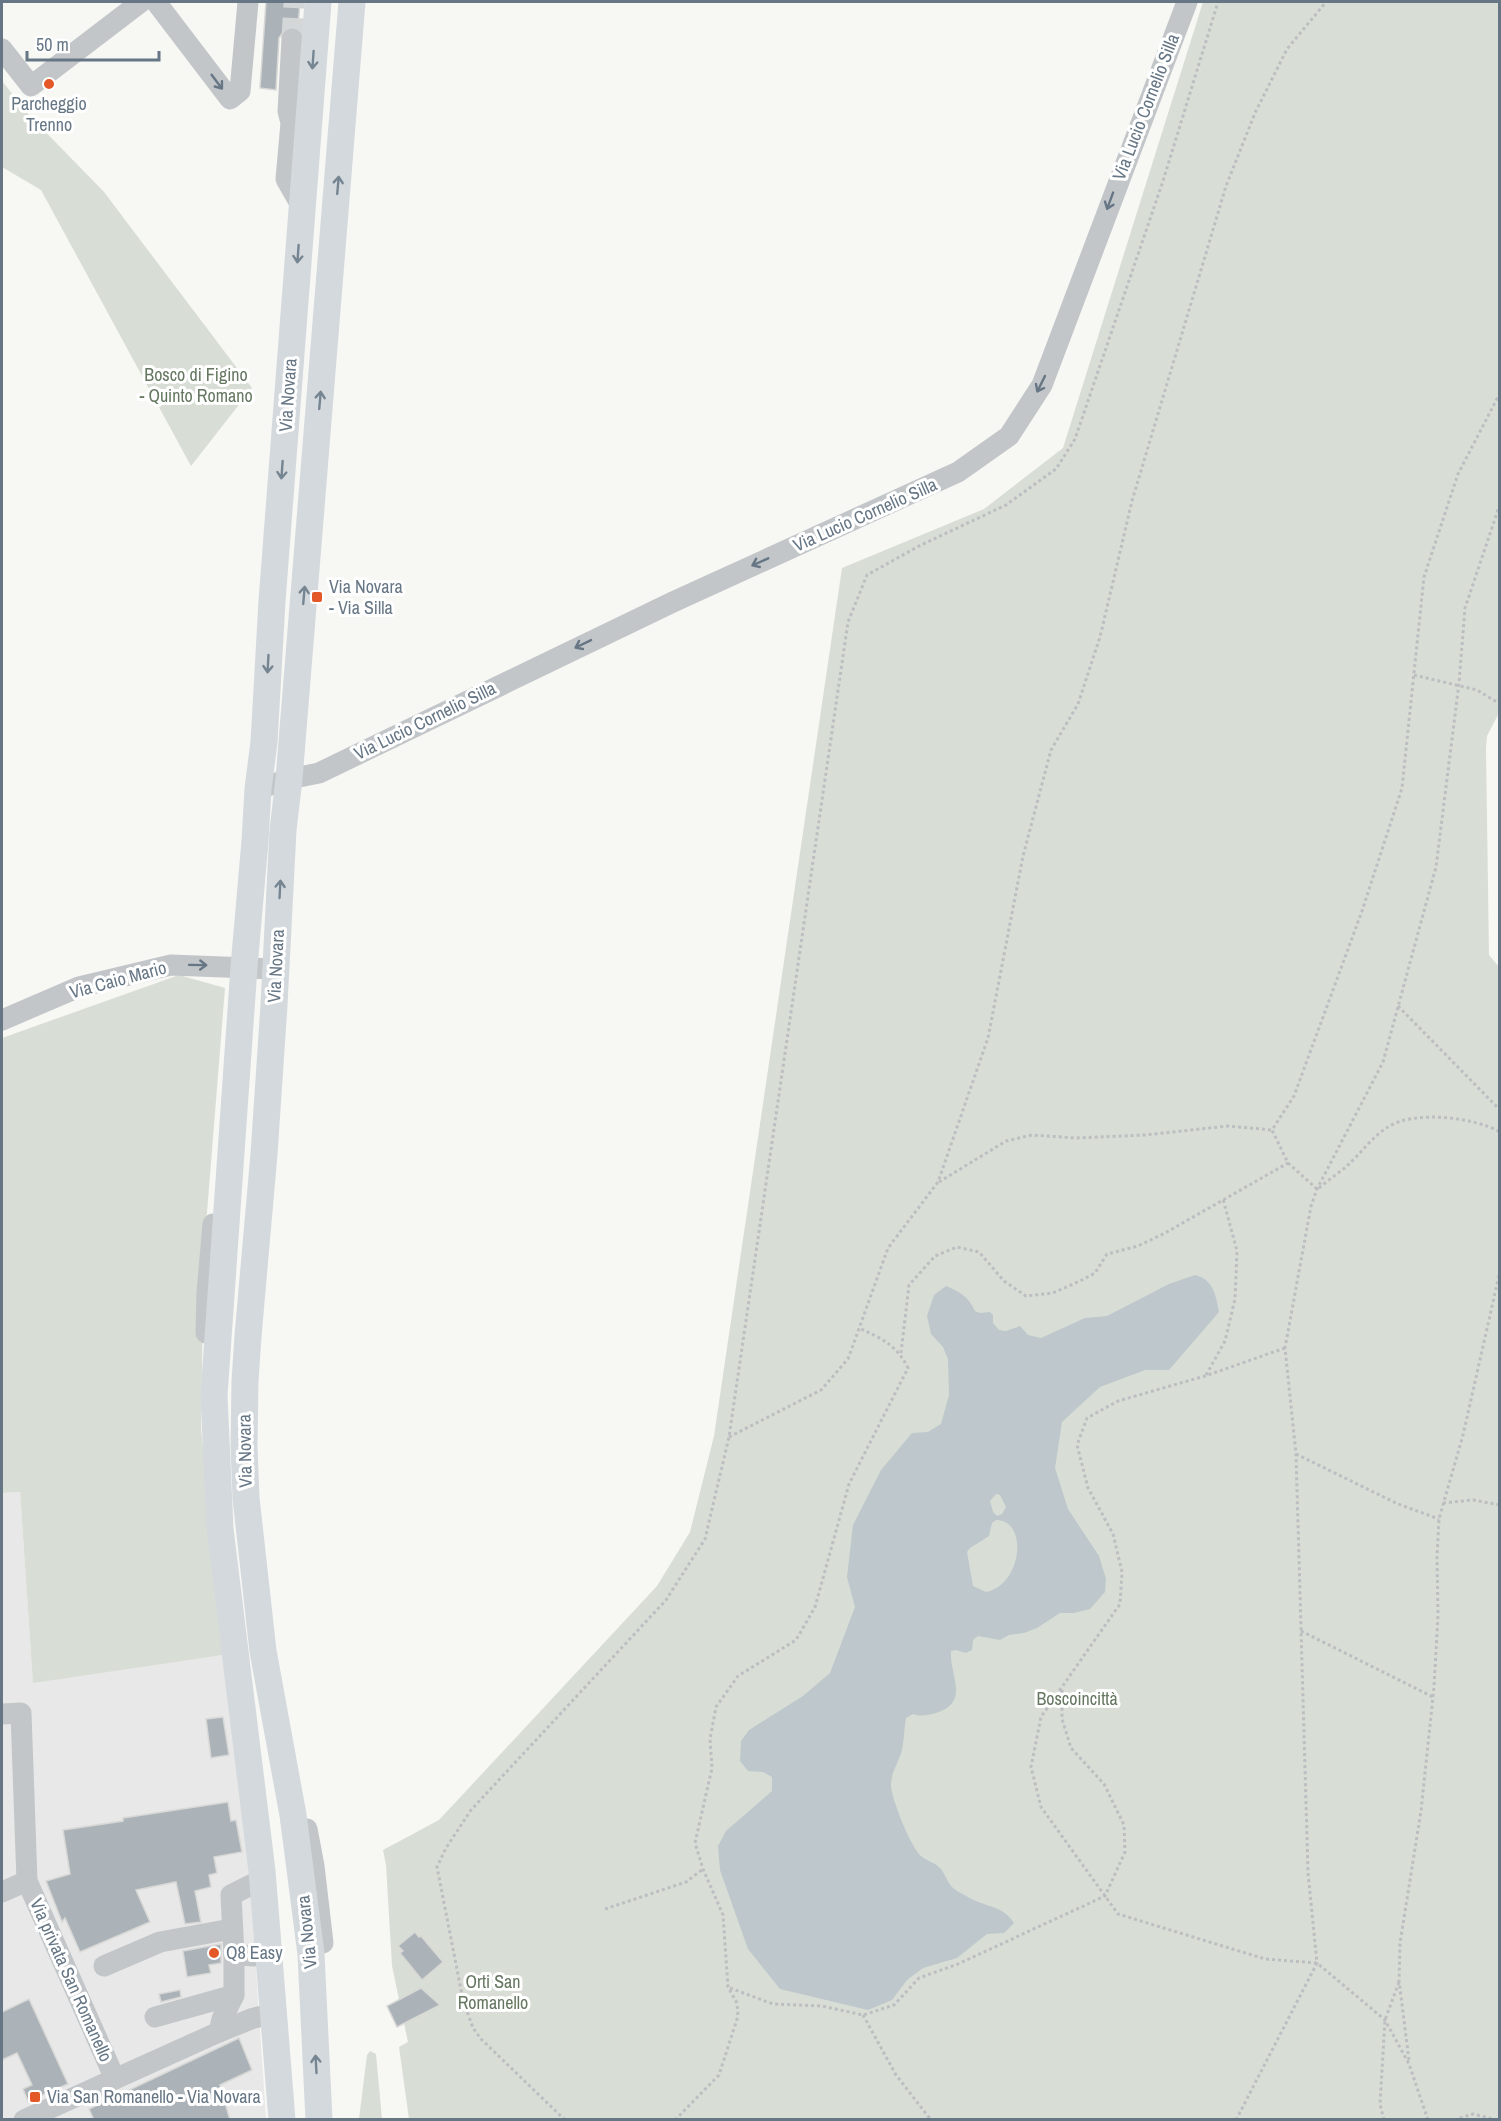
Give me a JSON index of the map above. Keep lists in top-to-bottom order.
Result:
{
  "streets": {
    "main road": ["Via Novara"],
    "street": ["Via Lucio Cornelio Silla", "Via Caio Mario", "Via privata San Romanello"]
  },
  "crossings": [
    ["Via Lucio Cornelio Silla", "Via Novara"],
    ["Via Novara", "Via Caio Mario"],
    ["Via Novara", "Via privata San Romanello"]
  ],
  "one_way": ["Via Lucio Cornelio Silla", "Via Caio Mario"],
  "parks": ["Bosco di Figino - Quinto Romano", "Boscoincittà", "Orti San Romanello"],
  "places": {
    "other": ["Parcheggio Trenno", "Q8 Easy"],
    "transit": ["Via Novara - Via Silla", "Via San Romanello - Via Novara"]
  },
  "scale_bar": "50 m"
}
